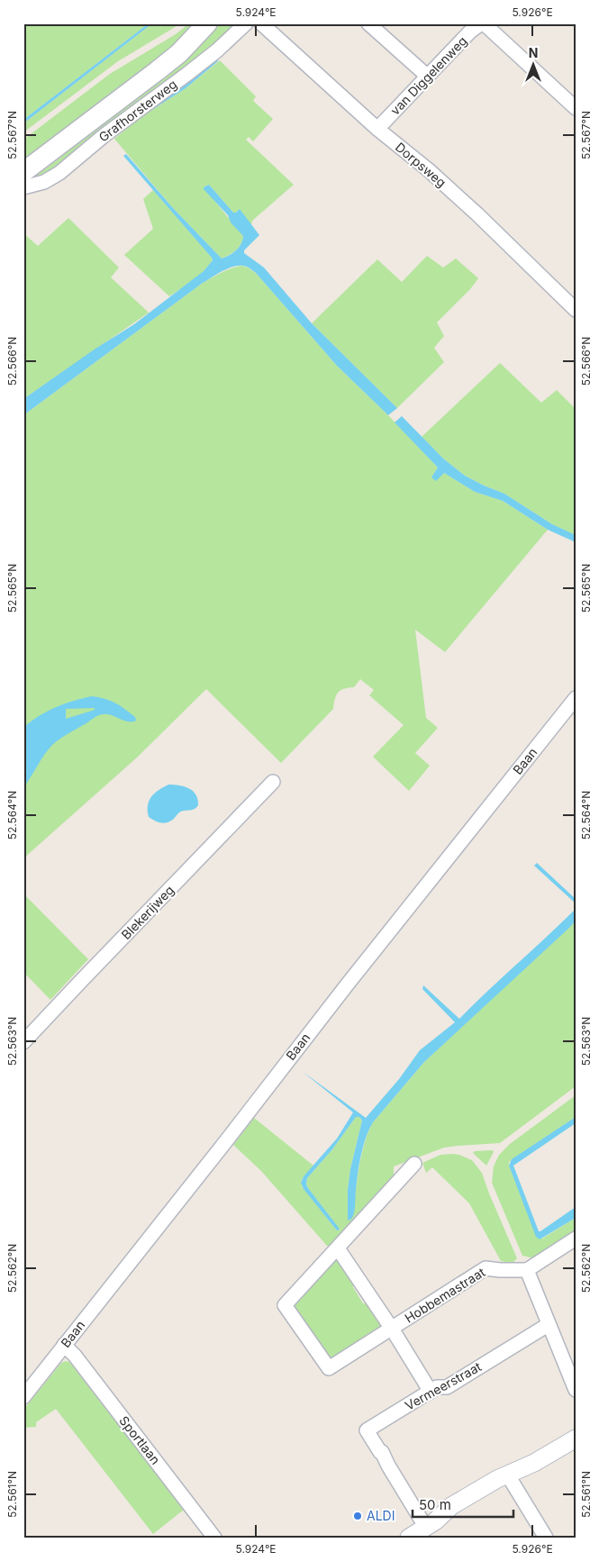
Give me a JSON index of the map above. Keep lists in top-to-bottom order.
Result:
{
  "streets": {
    "main road": ["Grafhorsterweg"],
    "street": [
      "van Diggelenweg",
      "Dorpsweg",
      "Baan",
      "Blekerijweg",
      "Hobbemastraat",
      "Vermeerstraat",
      "Sportlaan"
    ]
  },
  "crossings": [
    ["van Diggelenweg", "Dorpsweg"],
    ["Baan", "Sportlaan"],
    ["Hobbemastraat", "Vermeerstraat"]
  ],
  "places": ["ALDI"],
  "scale_bar": "50 m",
  "north": "top",
  "coordinates": [
    "5.924°E",
    "5.926°E",
    "52.567°N",
    "52.566°N",
    "52.565°N",
    "52.564°N",
    "52.563°N",
    "52.562°N",
    "52.561°N"
  ]
}
